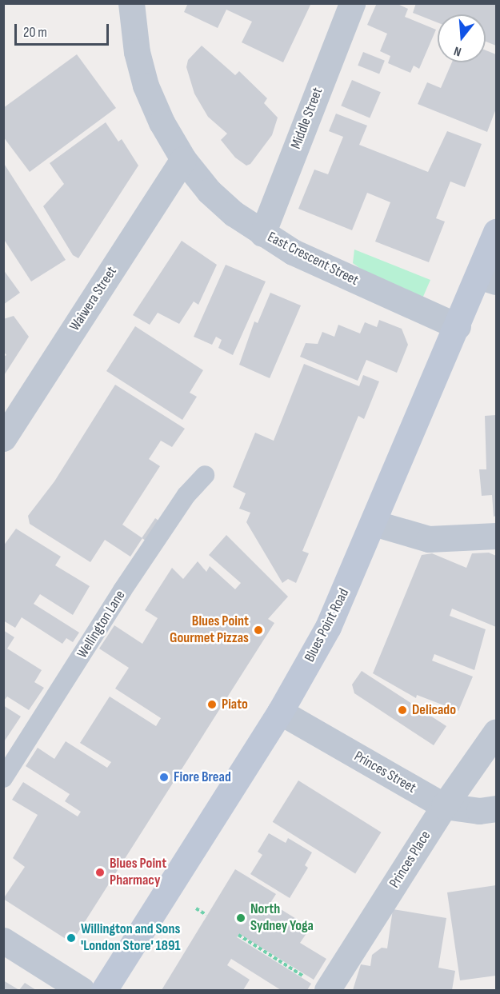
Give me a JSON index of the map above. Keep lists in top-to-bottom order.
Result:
{
  "streets": {
    "street": [
      "Middle Street",
      "East Crescent Street",
      "Waiwera Street",
      "Blues Point Road",
      "Princes Street",
      "Princes Place"
    ],
    "lane": ["Wellington Lane"]
  },
  "crossings": [
    ["Middle Street", "East Crescent Street"],
    ["East Crescent Street", "Waiwera Street"],
    ["East Crescent Street", "Blues Point Road"],
    ["Blues Point Road", "Princes Street"],
    ["Princes Street", "Princes Place"]
  ],
  "places": [
    "Blues Point Gourmet Pizzas",
    "Piato",
    "Delicado",
    "Fiore Bread",
    "Blues Point Pharmacy",
    "North Sydney Yoga",
    "Willington and Sons 'London Store' 1891"
  ],
  "scale_bar": "20 m",
  "north": "bottom"
}
